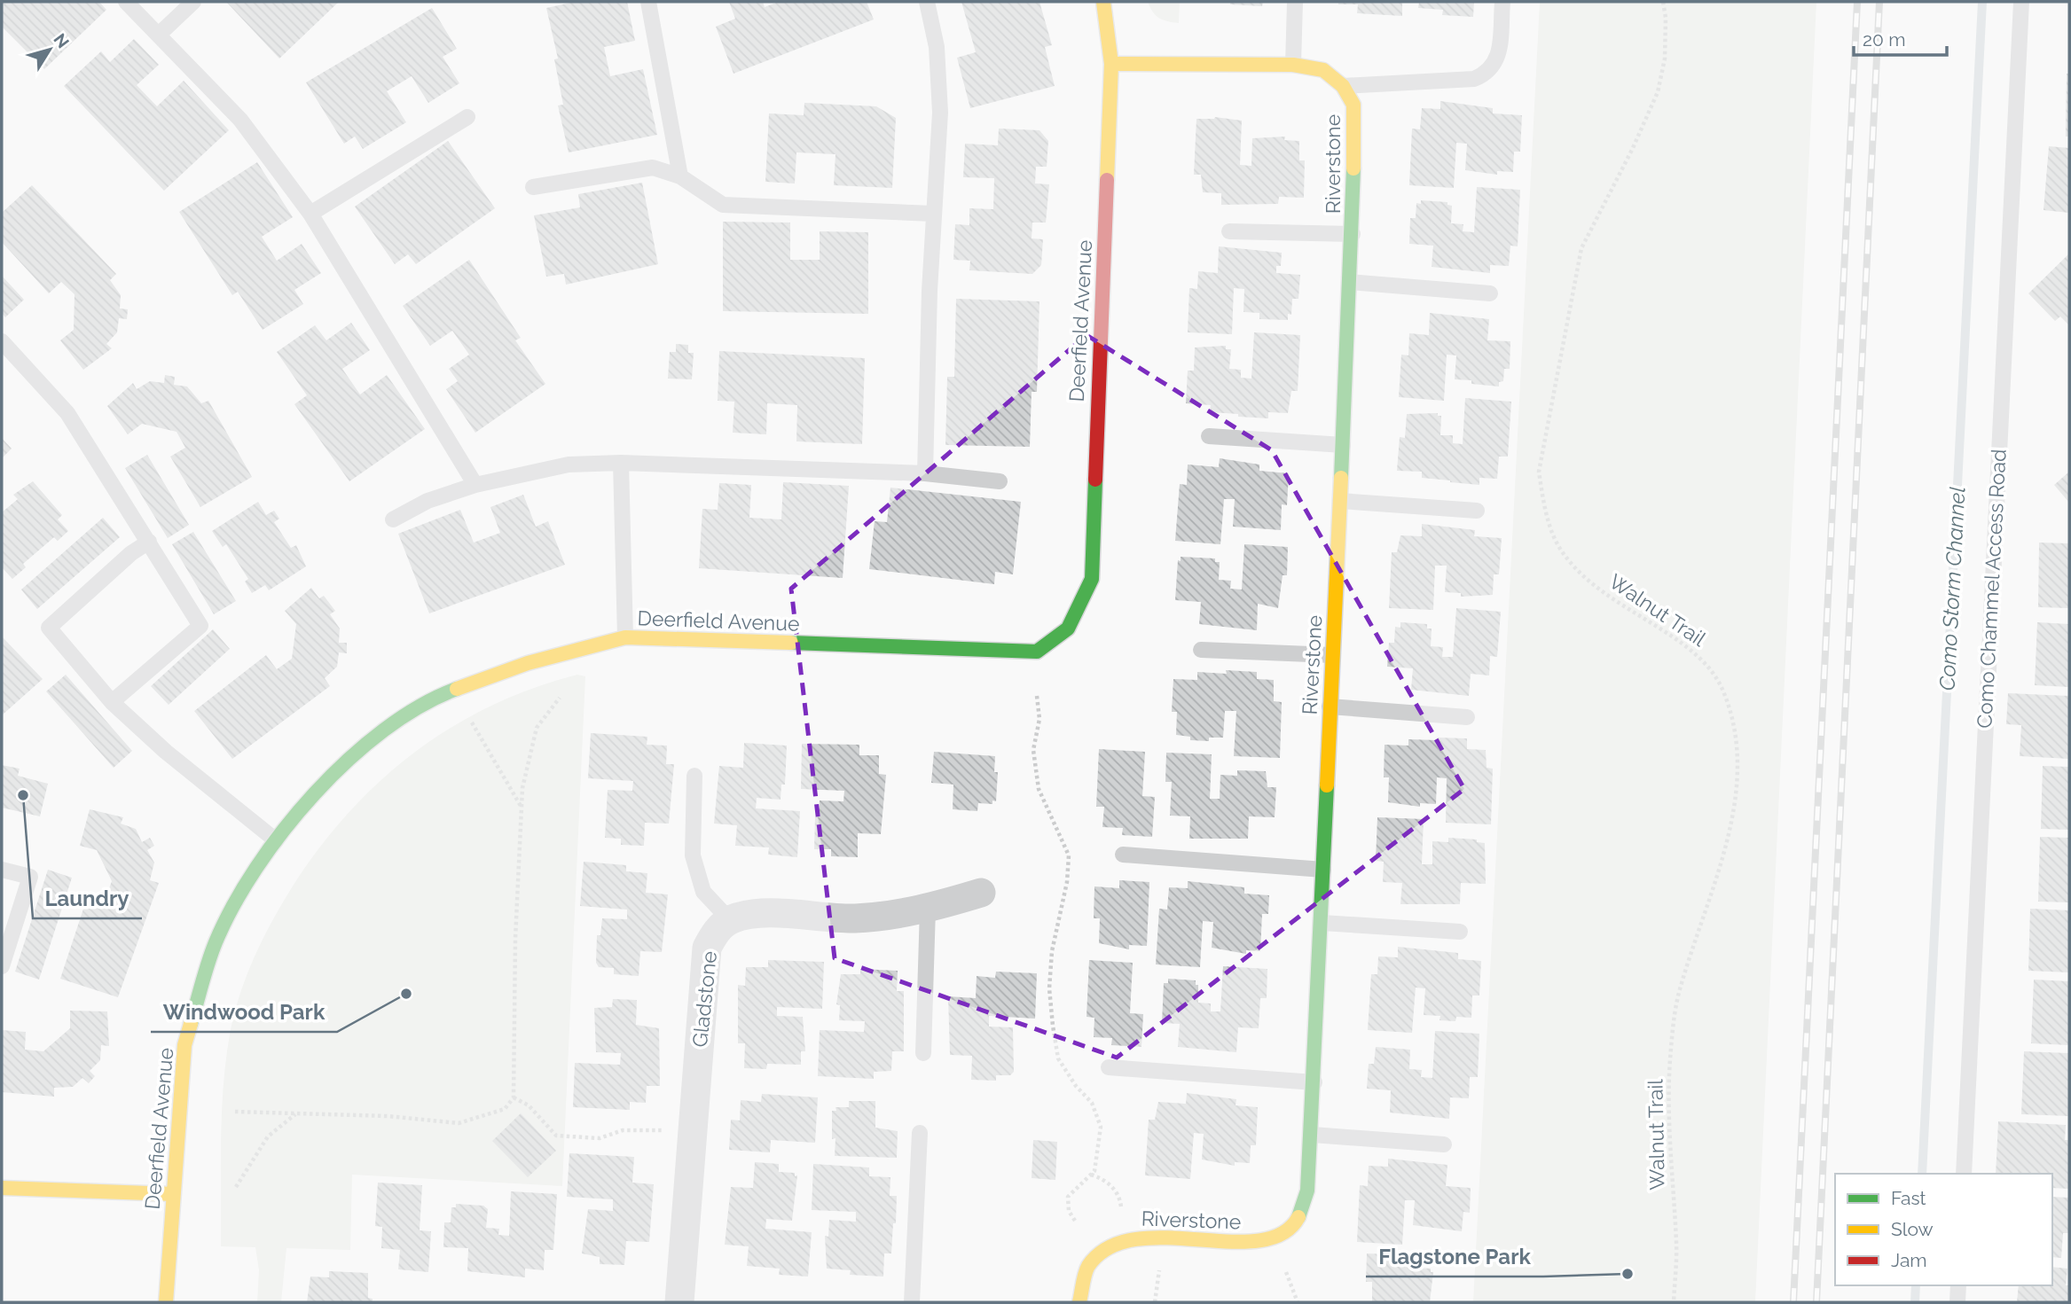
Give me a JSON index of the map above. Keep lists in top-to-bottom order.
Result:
{
  "streets": {
    "street": ["Riverstone", "Deerfield Avenue", "Gladstone"],
    "lane": ["Como Chammel Access Road"],
    "path": ["Walnut Trail"]
  },
  "crossings": [
    ["Riverstone", "Deerfield Avenue"]
  ],
  "water": ["Como Storm Channel"],
  "places": ["Laundry", "Windwood Park", "Flagstone Park"],
  "legend": ["Fast", "Slow", "Jam"],
  "scale_bar": "20 m",
  "north": "top right"
}
